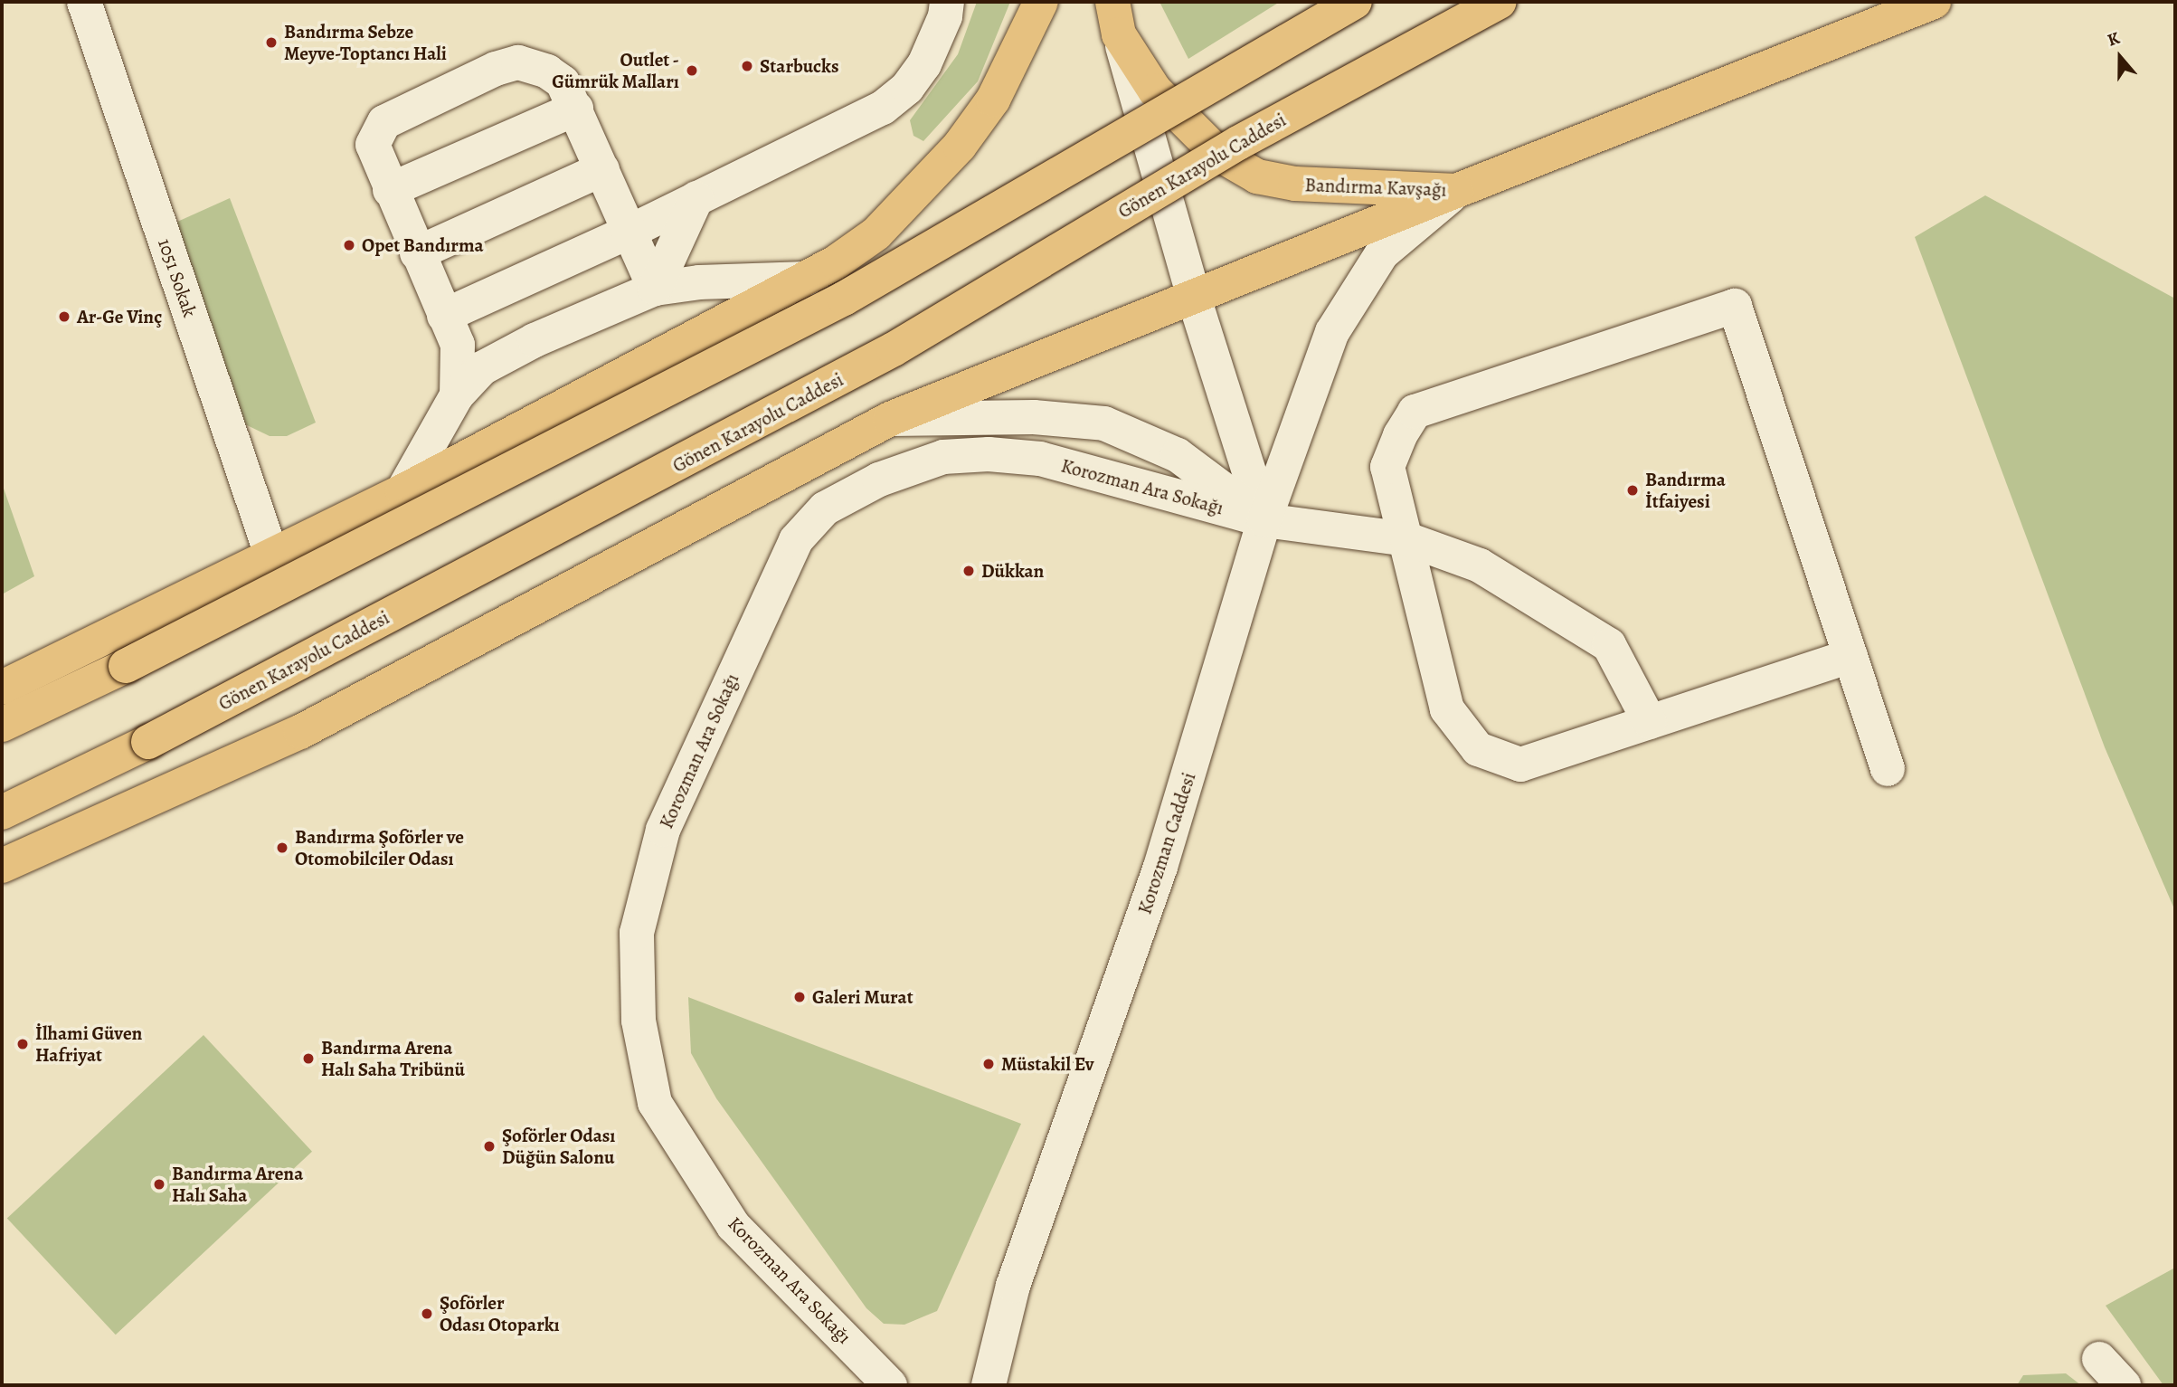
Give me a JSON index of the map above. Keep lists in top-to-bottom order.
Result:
{
  "streets": {
    "main road": ["Gönen Karayolu Caddesi", "Bandırma Kavşağı"],
    "street": ["1051 Sokak", "Korozman Ara Sokağı", "Korozman Caddesi"]
  },
  "crossings": [
    ["Bandırma Kavşağı", "Korozman Caddesi"],
    ["Korozman Ara Sokağı", "Korozman Caddesi"]
  ],
  "places": [
    "Bandırma Sebze Meyve-Toptancı Hali",
    "Starbucks",
    "Outlet - Gümrük Malları",
    "Opet Bandırma",
    "Ar-Ge Vinç",
    "Bandırma İtfaiyesi",
    "Dükkan",
    "Bandırma Şoförler ve Otomobilciler Odası",
    "Galeri Murat",
    "İlhami Güven Hafriyat",
    "Bandırma Arena Halı Saha Tribünü",
    "Müstakil Ev",
    "Şoförler Odası Düğün Salonu",
    "Bandırma Arena Halı Saha",
    "Şoförler Odası Otoparkı"
  ],
  "north": "top"
}
